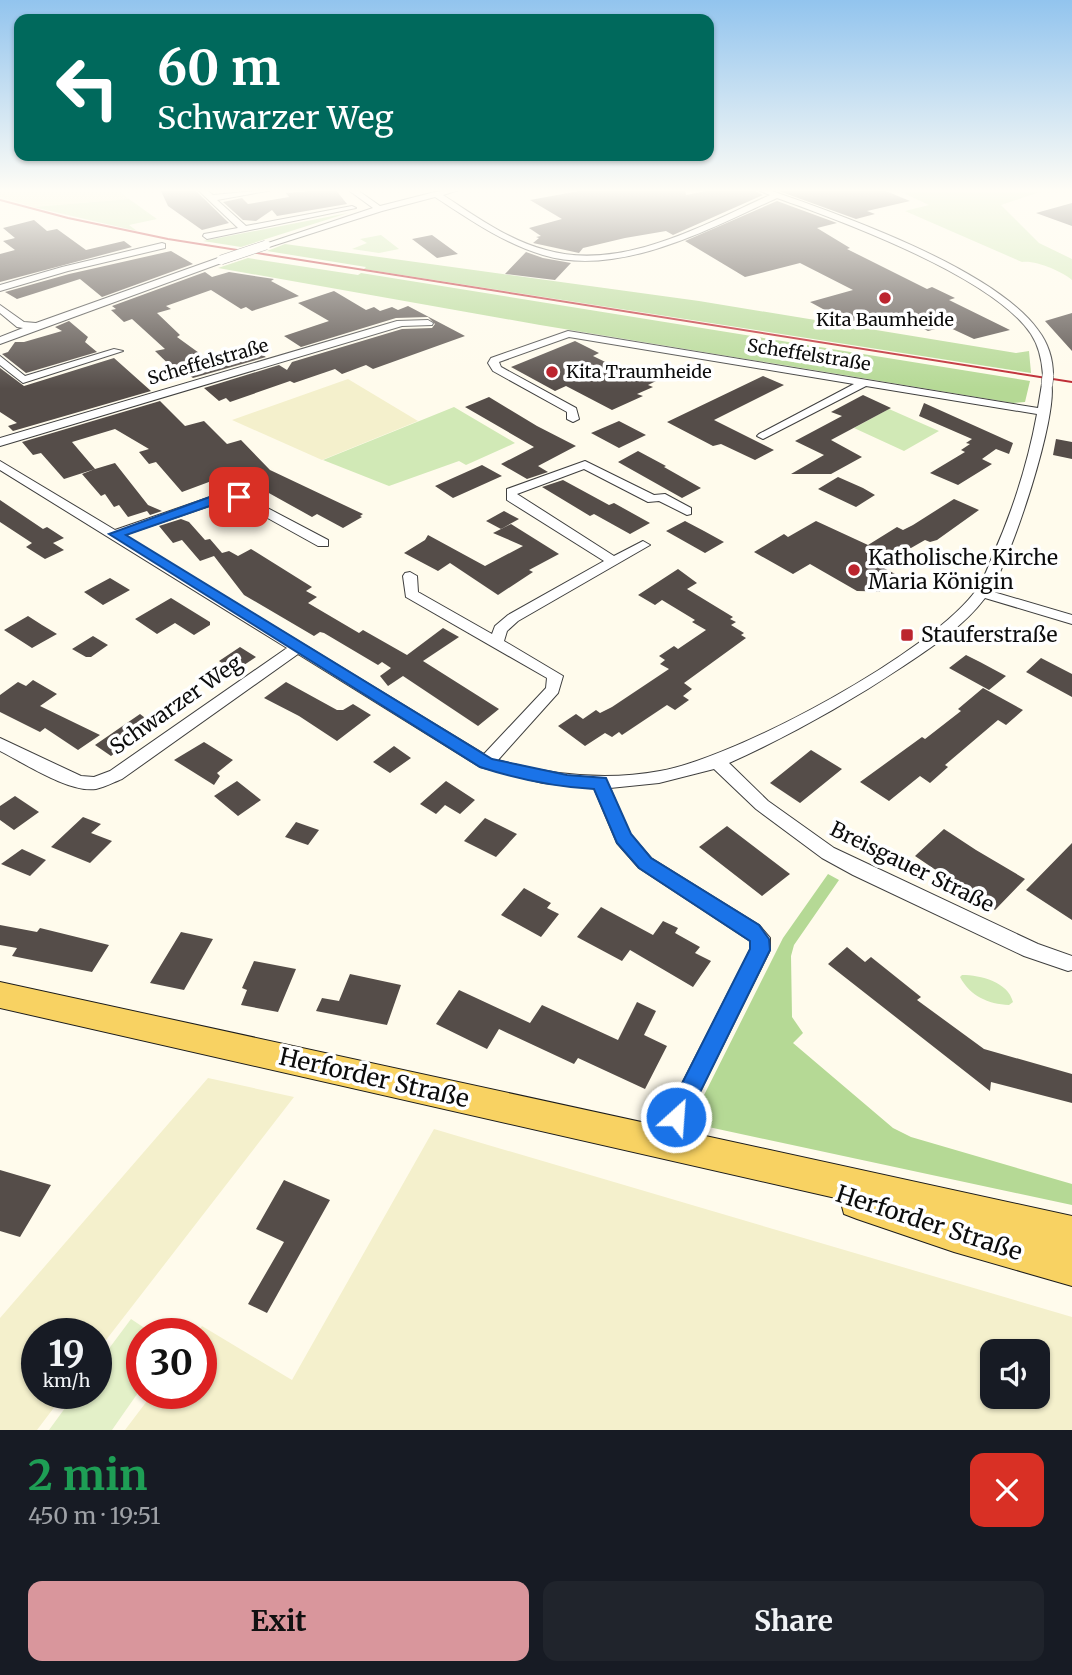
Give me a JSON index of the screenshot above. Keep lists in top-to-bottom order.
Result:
{
  "streets": {
    "main road": ["Herforder Straße"],
    "street": ["Scheffelstraße", "Schwarzer Weg", "Breisgauer Straße"]
  },
  "places": {
    "other": ["Kita Baumheide", "Kita Traumheide", "Katholische Kirche Maria Königin"],
    "transit": ["Stauferstraße"]
  },
  "page": {
    "turn": ["60 m", "Schwarzer Weg"],
    "speed": "19 km/h",
    "limit": "30",
    "heading": ["2 min", "450 m · 19:51"],
    "buttons": ["Exit", "Share"]
  }
}
